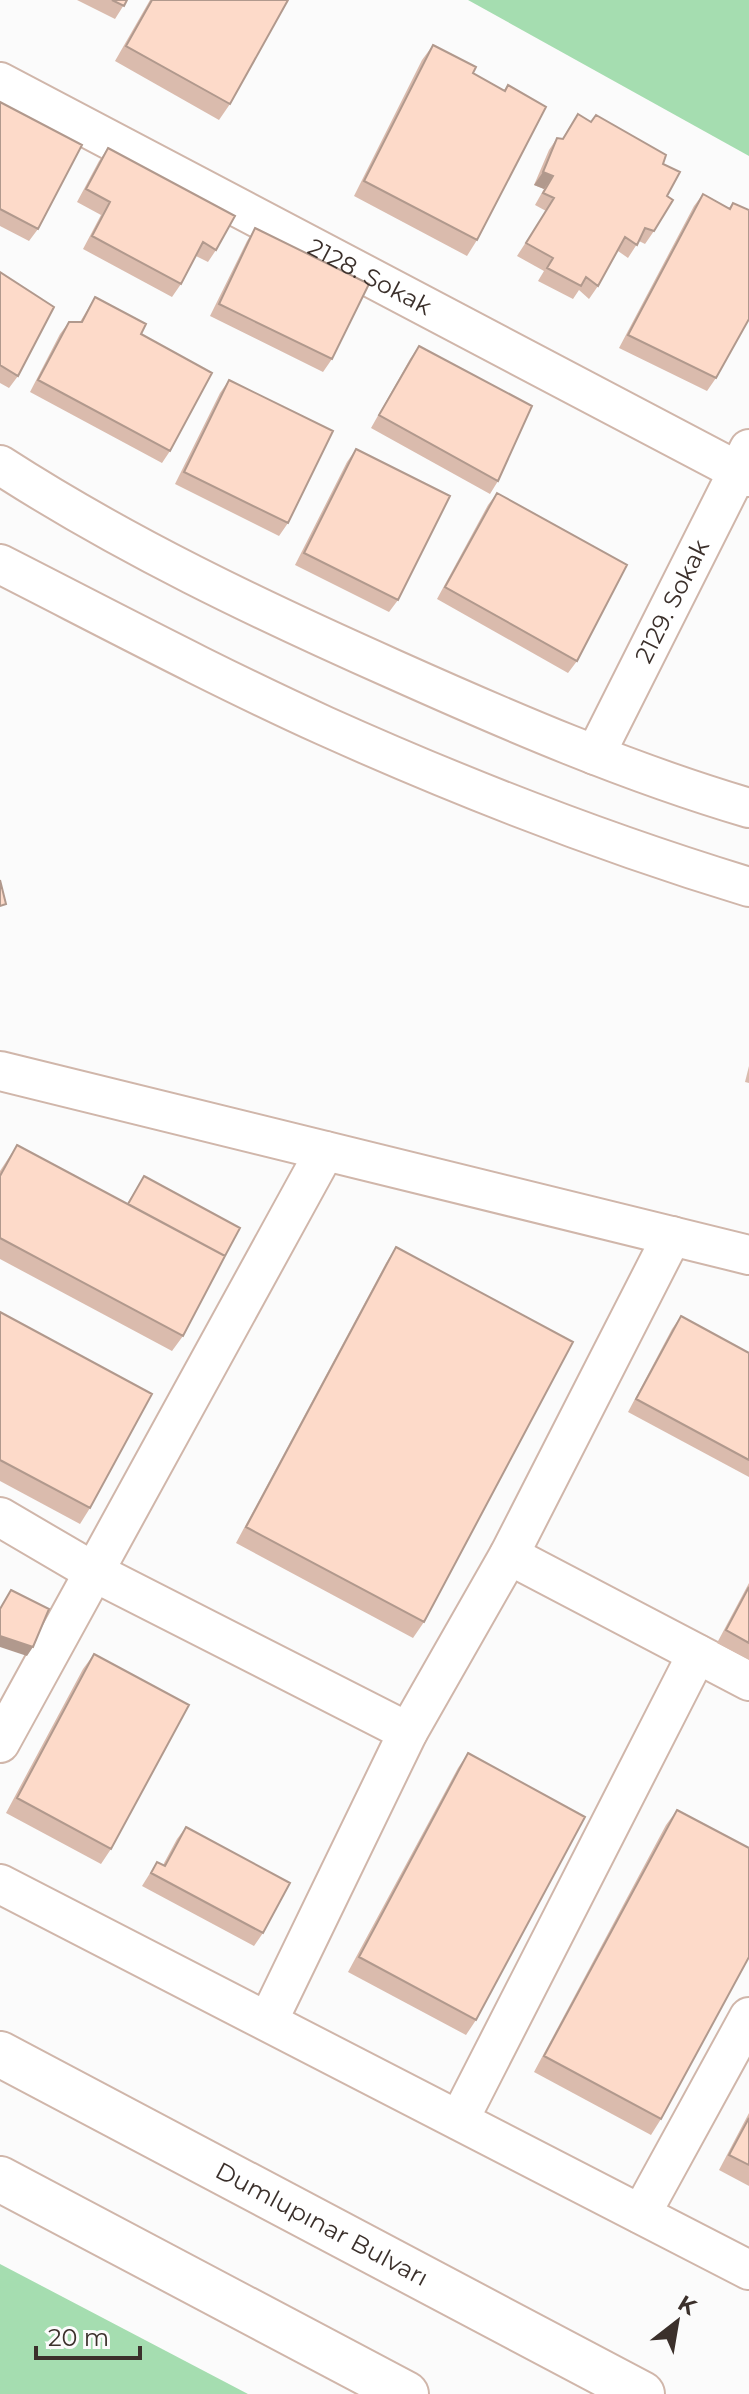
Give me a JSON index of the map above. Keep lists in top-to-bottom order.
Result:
{
  "streets": {
    "highway": ["Dumlupınar Bulvarı"],
    "street": ["2128. Sokak", "2129. Sokak"]
  },
  "crossings": [
    ["2128. Sokak", "2129. Sokak"]
  ],
  "scale_bar": "20 m",
  "north": "top right"
}
